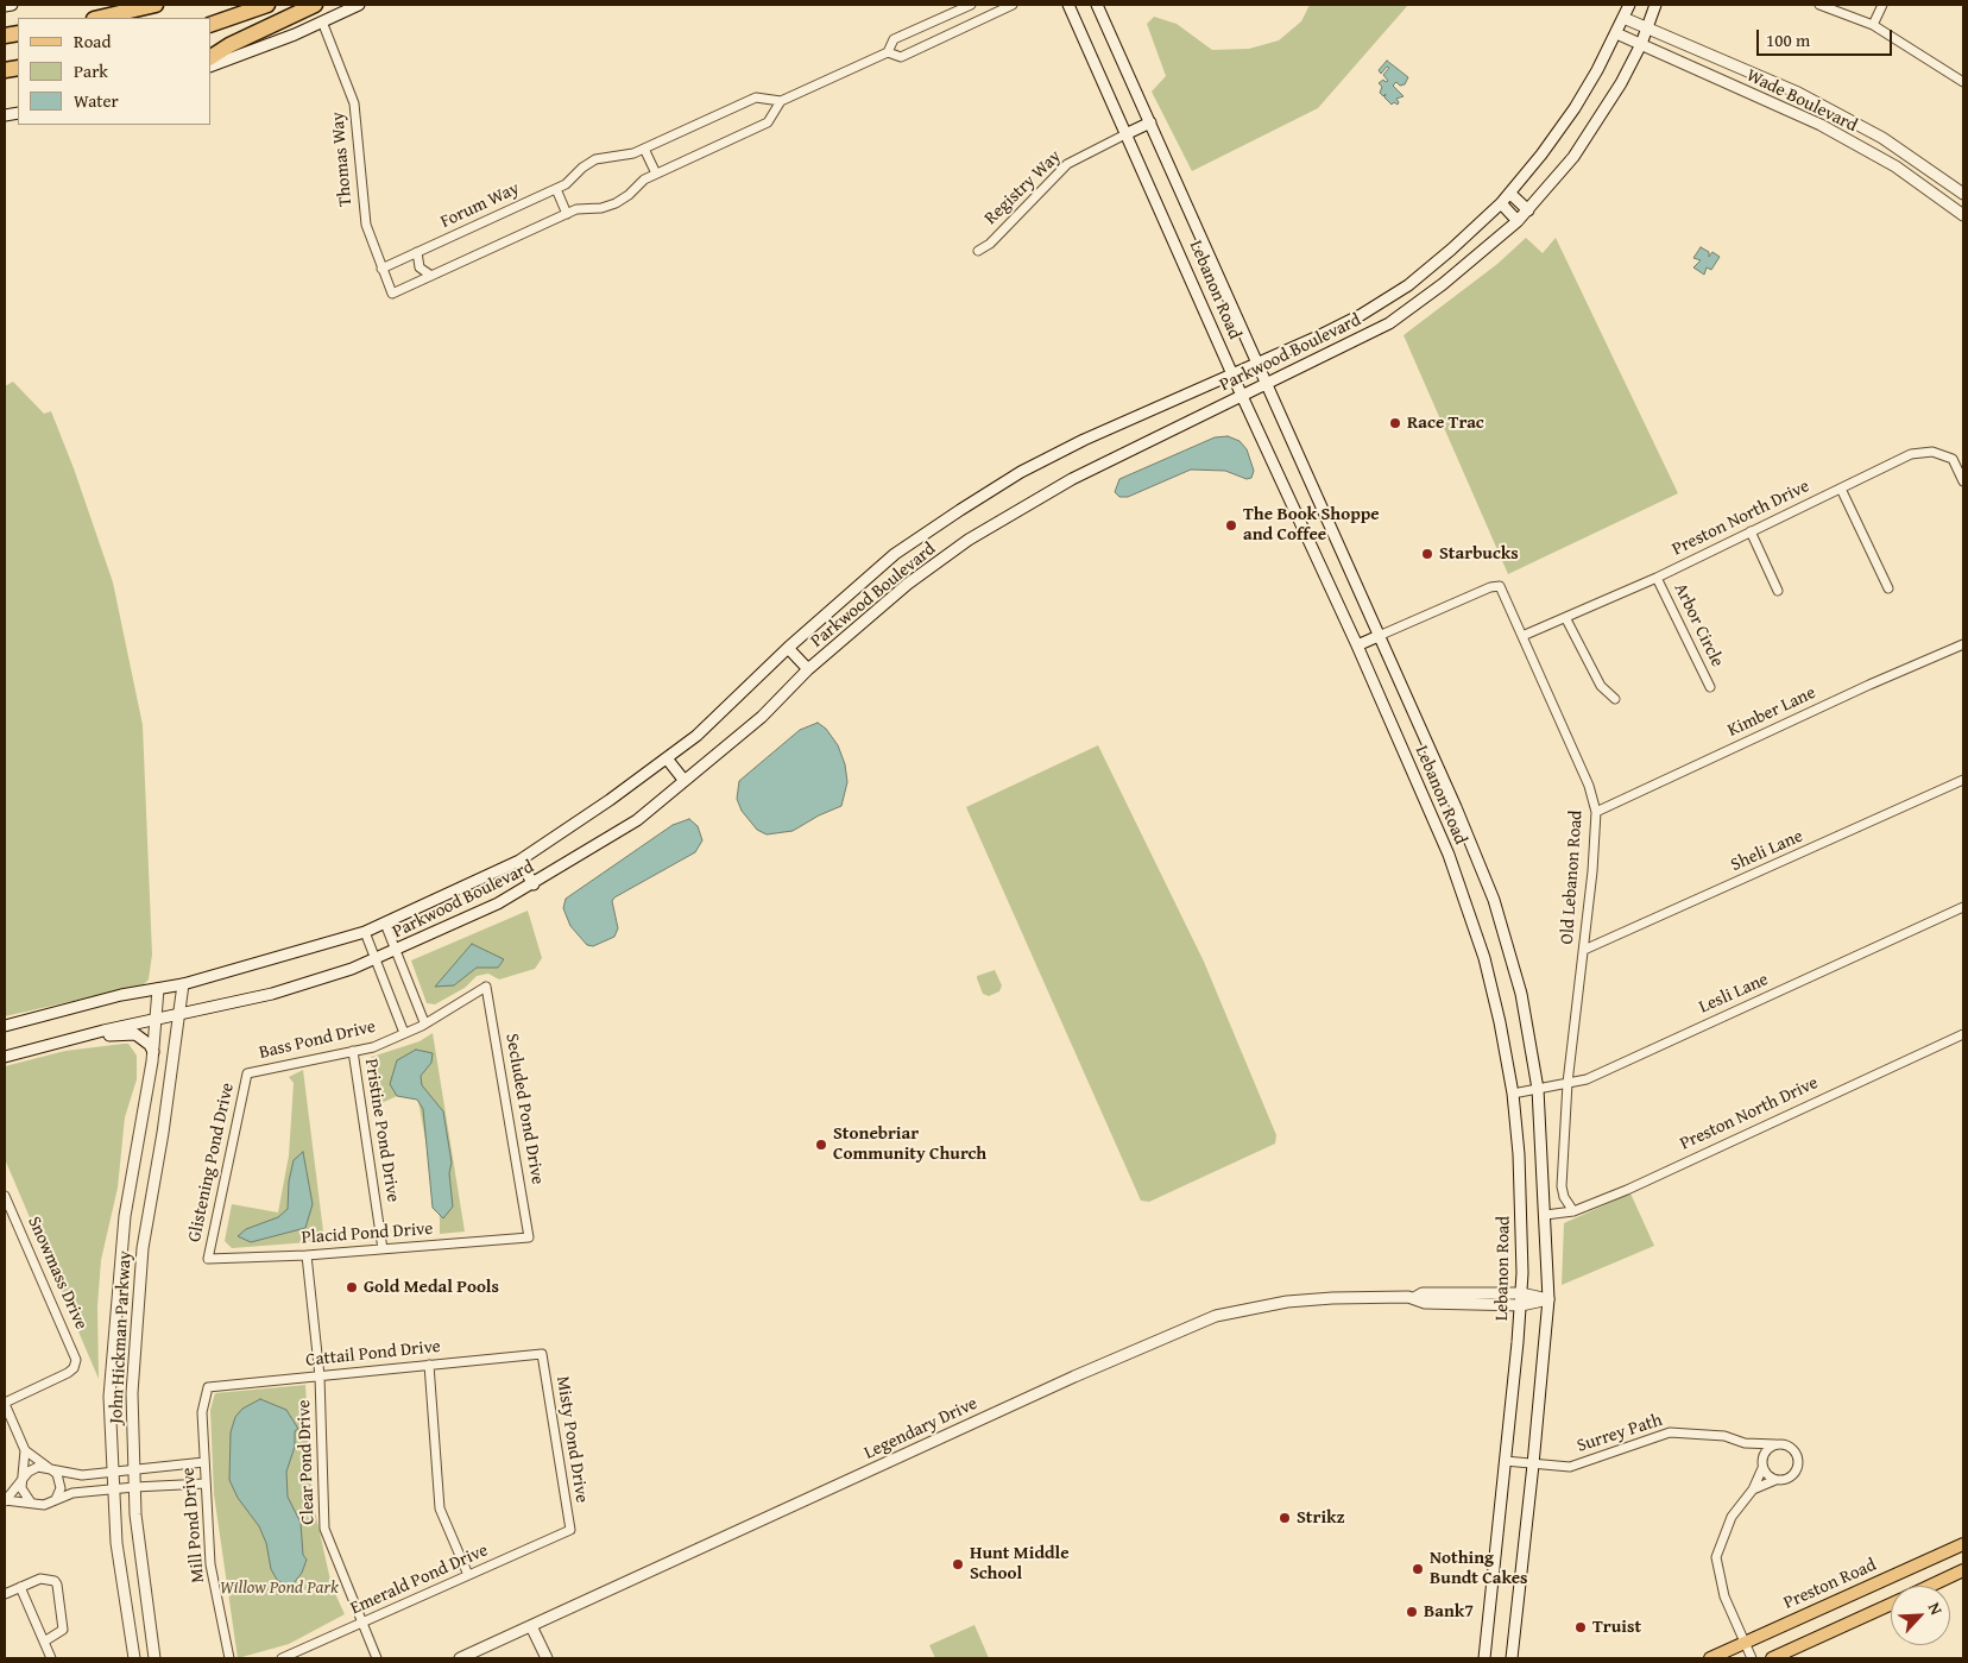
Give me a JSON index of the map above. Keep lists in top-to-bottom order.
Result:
{
  "streets": {
    "main road": [
      "Wade Boulevard",
      "Lebanon Road",
      "Parkwood Boulevard",
      "John Hickman Parkway",
      "Legendary Drive",
      "Preston Road"
    ],
    "street": [
      "Thomas Way",
      "Registry Way",
      "Forum Way",
      "Preston North Drive",
      "Arbor Circle",
      "Kimber Lane",
      "Sheli Lane",
      "Old Lebanon Road",
      "Lesli Lane",
      "Bass Pond Drive",
      "Secluded Pond Drive",
      "Pristine Pond Drive",
      "Glistening Pond Drive",
      "Placid Pond Drive",
      "Snowmass Drive",
      "Cattail Pond Drive",
      "Surrey Path",
      "Misty Pond Drive",
      "Clear Pond Drive",
      "Mill Pond Drive",
      "Emerald Pond Drive"
    ]
  },
  "crossings": [
    ["Wade Boulevard", "Parkwood Boulevard"],
    ["Thomas Way", "Forum Way"],
    ["Registry Way", "Lebanon Road"],
    ["Lebanon Road", "Parkwood Boulevard"],
    ["Lebanon Road", "Preston North Drive"],
    ["Lebanon Road", "Old Lebanon Road"],
    ["Lebanon Road", "Lesli Lane"],
    ["Lebanon Road", "Legendary Drive"],
    ["Lebanon Road", "Surrey Path"],
    ["Parkwood Boulevard", "John Hickman Parkway"],
    ["Preston North Drive", "Arbor Circle"],
    ["Preston North Drive", "Old Lebanon Road"],
    ["Kimber Lane", "Old Lebanon Road"],
    ["Sheli Lane", "Old Lebanon Road"],
    ["Old Lebanon Road", "Lesli Lane"],
    ["Bass Pond Drive", "Secluded Pond Drive"],
    ["Bass Pond Drive", "Pristine Pond Drive"],
    ["Bass Pond Drive", "Glistening Pond Drive"],
    ["Secluded Pond Drive", "Placid Pond Drive"],
    ["Pristine Pond Drive", "Placid Pond Drive"],
    ["Glistening Pond Drive", "Placid Pond Drive"],
    ["Placid Pond Drive", "Clear Pond Drive"],
    ["Cattail Pond Drive", "Misty Pond Drive"],
    ["Cattail Pond Drive", "Clear Pond Drive"],
    ["Cattail Pond Drive", "Mill Pond Drive"],
    ["Misty Pond Drive", "Emerald Pond Drive"],
    ["Clear Pond Drive", "Emerald Pond Drive"]
  ],
  "parks": ["Willow Pond Park"],
  "places": [
    "Race Trac",
    "The Book Shoppe and Coffee",
    "Starbucks",
    "Stonebriar Community Church",
    "Gold Medal Pools",
    "Strikz",
    "Hunt Middle School",
    "Nothing Bundt Cakes",
    "Bank7",
    "Truist"
  ],
  "legend": ["Road", "Park", "Water"],
  "scale_bar": "100 m",
  "north": "top right"
}
